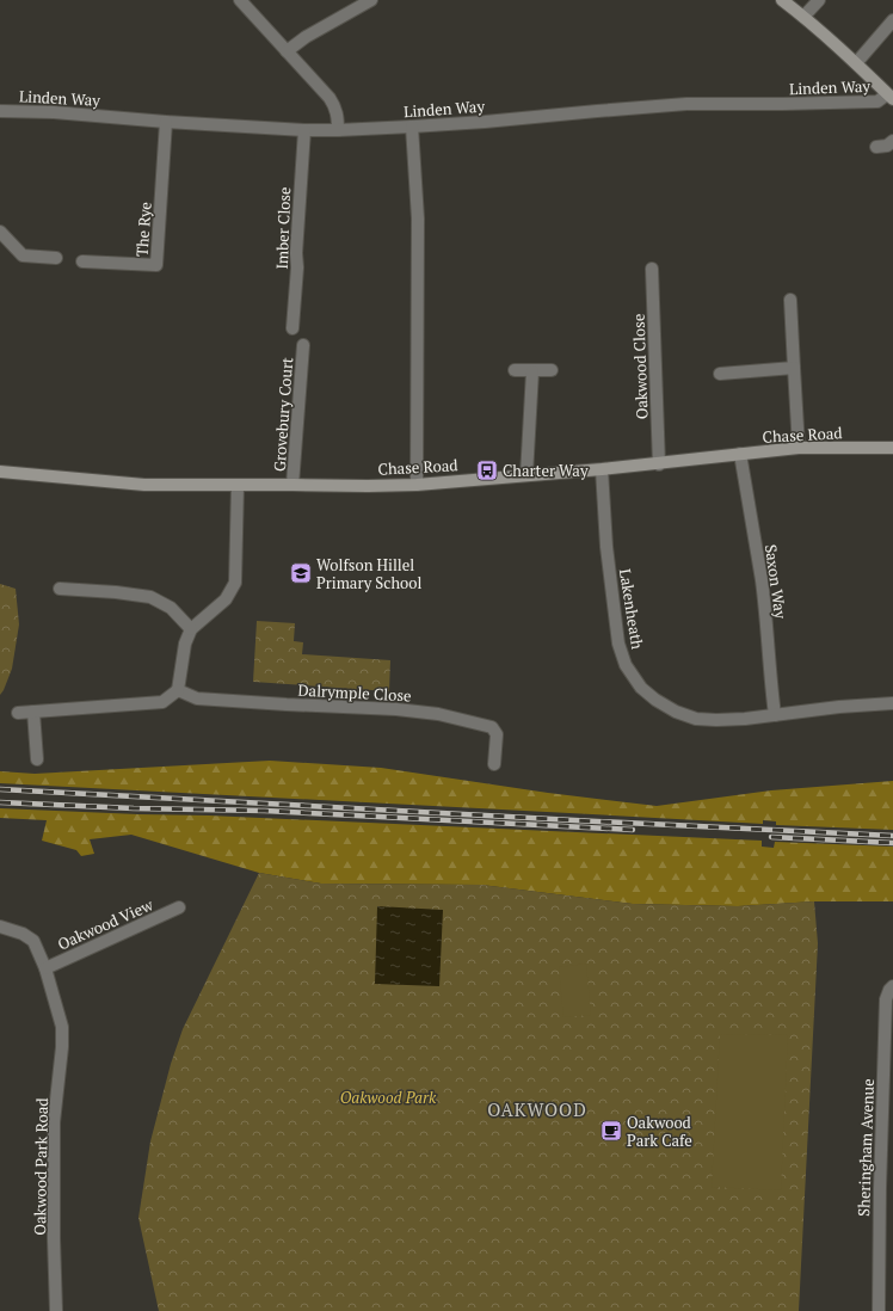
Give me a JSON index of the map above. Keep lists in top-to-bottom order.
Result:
{
  "streets": {
    "street": [
      "Linden Way",
      "Imber Close",
      "The Rye",
      "Oakwood Close",
      "Grovebury Court",
      "Chase Road",
      "Saxon Way",
      "Lakenheath",
      "Dalrymple Close",
      "Oakwood View",
      "Sheringham Avenue",
      "Oakwood Park Road"
    ]
  },
  "crossings": [
    ["Linden Way", "Imber Close"],
    ["Linden Way", "The Rye"],
    ["Oakwood Close", "Chase Road"],
    ["Grovebury Court", "Chase Road"],
    ["Chase Road", "Saxon Way"],
    ["Chase Road", "Lakenheath"],
    ["Saxon Way", "Lakenheath"],
    ["Oakwood View", "Oakwood Park Road"]
  ],
  "districts": ["OAKWOOD"],
  "parks": ["Oakwood Park"],
  "places": {
    "bus stop": ["Charter Way"],
    "school or university": ["Wolfson Hillel Primary School"],
    "cafe": ["Oakwood Park Cafe"]
  }
}
